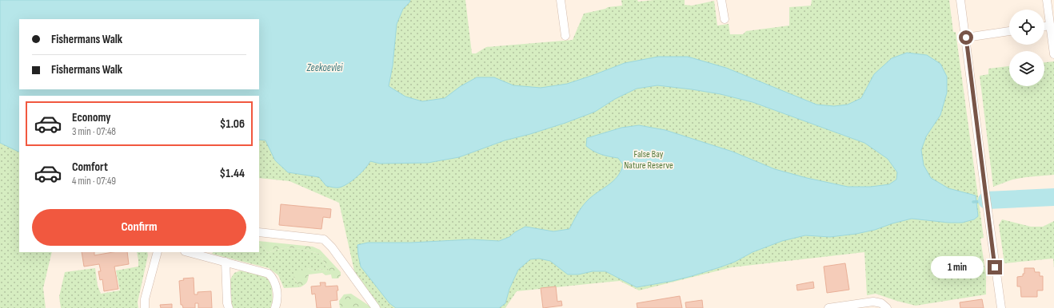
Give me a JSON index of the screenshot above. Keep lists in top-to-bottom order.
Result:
{
  "water": ["Zeekoevlei"],
  "parks": ["False Bay Nature Reserve"],
  "page": {
    "banner": ["Fishermans Walk", "Fishermans Walk"],
    "list": [
      {
        "name": "Economy",
        "note": "3 min · 07:48",
        "value": "$1.06"
      },
      {
        "name": "Comfort",
        "note": "4 min · 07:49",
        "value": "$1.44"
      }
    ],
    "buttons": "Confirm",
    "bubble": "1 min"
  }
}
